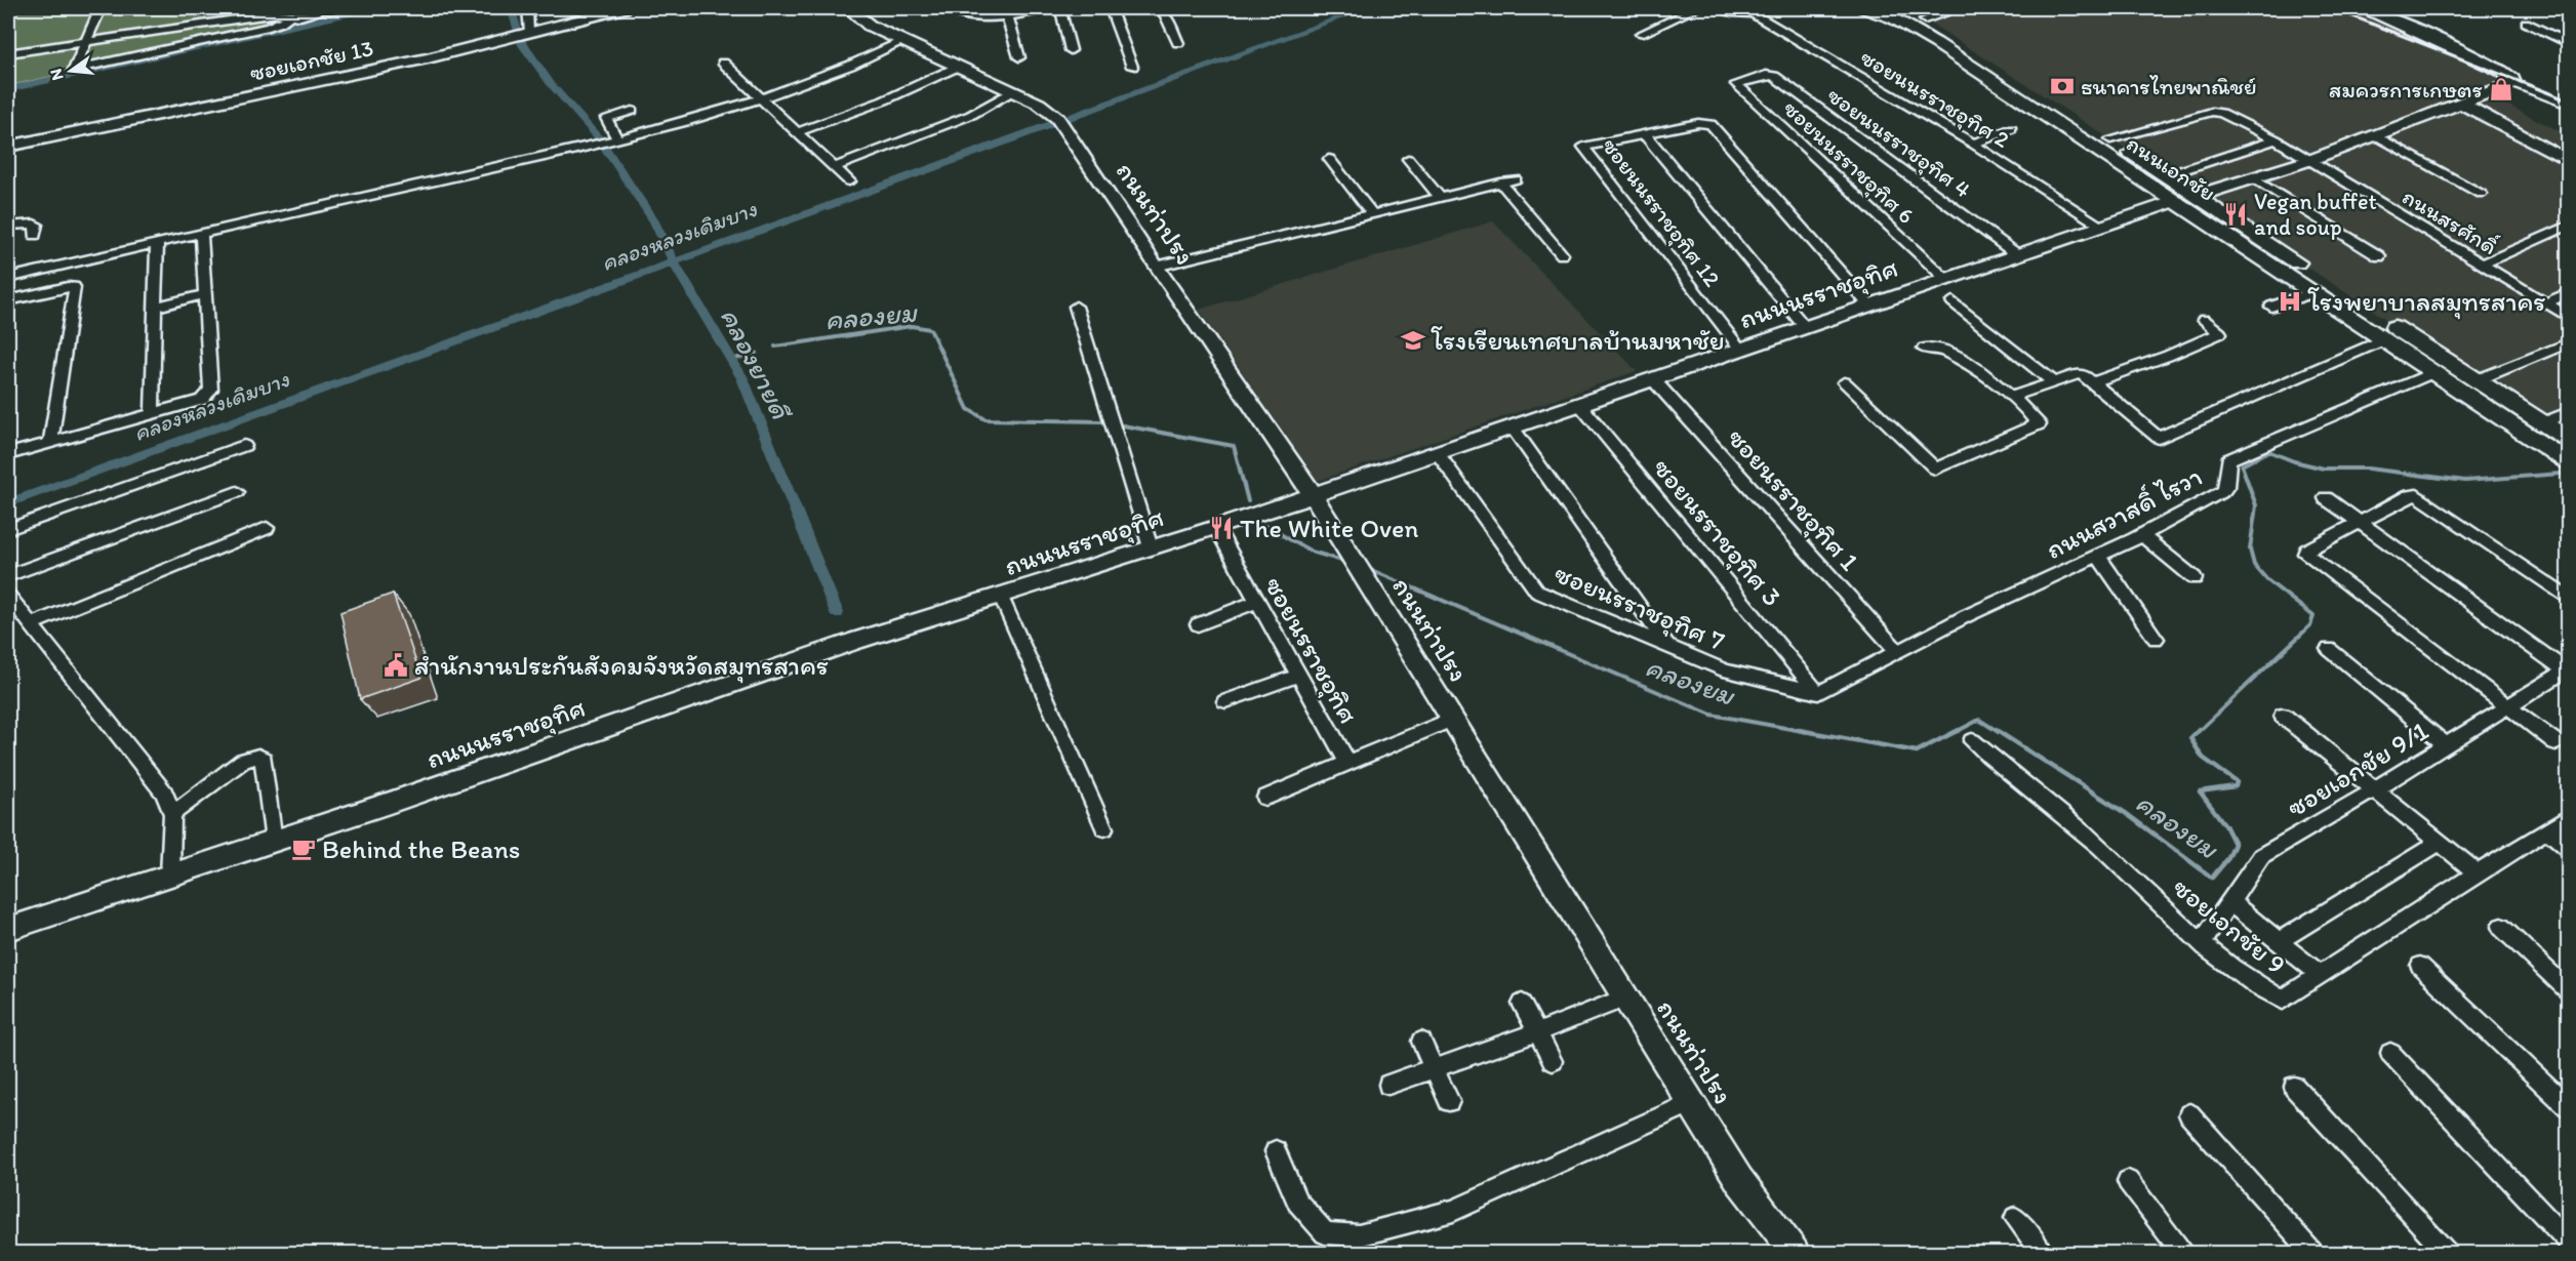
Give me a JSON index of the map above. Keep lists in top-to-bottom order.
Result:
{
  "streets": {
    "main road": ["ถนนเอกชัย"],
    "street": [
      "ซอยเอกชัย 13",
      "ซอยนนรราชอุทิศ 2",
      "ซอยนนรราชอุทิศ 4",
      "ซอยนนรราชอุทิศ 6",
      "ซอยนนรราชอุทิศ 12",
      "ถนนท่าปรง",
      "ถนนสรศักดิ์",
      "ถนนนรราชอุทิศ",
      "ซอยนรราชอุทิศ 1",
      "ถนนสวาสดิ์ ไรวา",
      "ซอยนรราชอุทิศ 3",
      "ซอยนรราชอุทิศ 7",
      "ซอยนรราชอุทิศ",
      "ซอยเอกชัย 9/1",
      "ซอยเอกชัย 9"
    ]
  },
  "crossings": [
    ["ซอยนนรราชอุทิศ 2", "ถนนนรราชอุทิศ"],
    ["ซอยนนรราชอุทิศ 4", "ซอยนนรราชอุทิศ 6"],
    ["ซอยนนรราชอุทิศ 4", "ถนนนรราชอุทิศ"],
    ["ซอยนนรราชอุทิศ 6", "ถนนนรราชอุทิศ"],
    ["ถนนเอกชัย", "ถนนสรศักดิ์"],
    ["ถนนเอกชัย", "ถนนนรราชอุทิศ"],
    ["ถนนเอกชัย", "ถนนสวาสดิ์ ไรวา"],
    ["ซอยนนรราชอุทิศ 12", "ถนนนรราชอุทิศ"],
    ["ถนนท่าปรง", "ถนนนรราชอุทิศ"],
    ["ถนนนรราชอุทิศ", "ซอยนรราชอุทิศ 1"],
    ["ถนนนรราชอุทิศ", "ซอยนรราชอุทิศ 3"],
    ["ถนนนรราชอุทิศ", "ซอยนรราชอุทิศ 7"],
    ["ถนนนรราชอุทิศ", "ซอยนรราชอุทิศ"],
    ["ซอยนรราชอุทิศ 1", "ถนนสวาสดิ์ ไรวา"],
    ["ถนนสวาสดิ์ ไรวา", "ซอยนรราชอุทิศ 3"],
    ["ถนนสวาสดิ์ ไรวา", "ซอยนรราชอุทิศ 7"],
    ["ซอยนรราชอุทิศ 3", "ซอยนรราชอุทิศ 7"],
    ["ซอยเอกชัย 9/1", "ซอยเอกชัย 9"]
  ],
  "water": ["คลองหลวงเดิมบาง", "คลองยม", "คลองยายดี"],
  "places": {
    "bank": ["ธนาคารไทยพาณิชย์"],
    "shop": ["สมควรการเกษตร"],
    "restaurant": ["Vegan buffet and soup", "The White Oven"],
    "hospital": ["โรงพยาบาลสมุทรสาคร"],
    "school or university": ["โรงเรียนเทศบาลบ้านมหาชัย"],
    "public building": ["สำนักงานประกันสังคมจังหวัดสมุทรสาคร"],
    "cafe": ["Behind the Beans"]
  },
  "north": "left"
}
